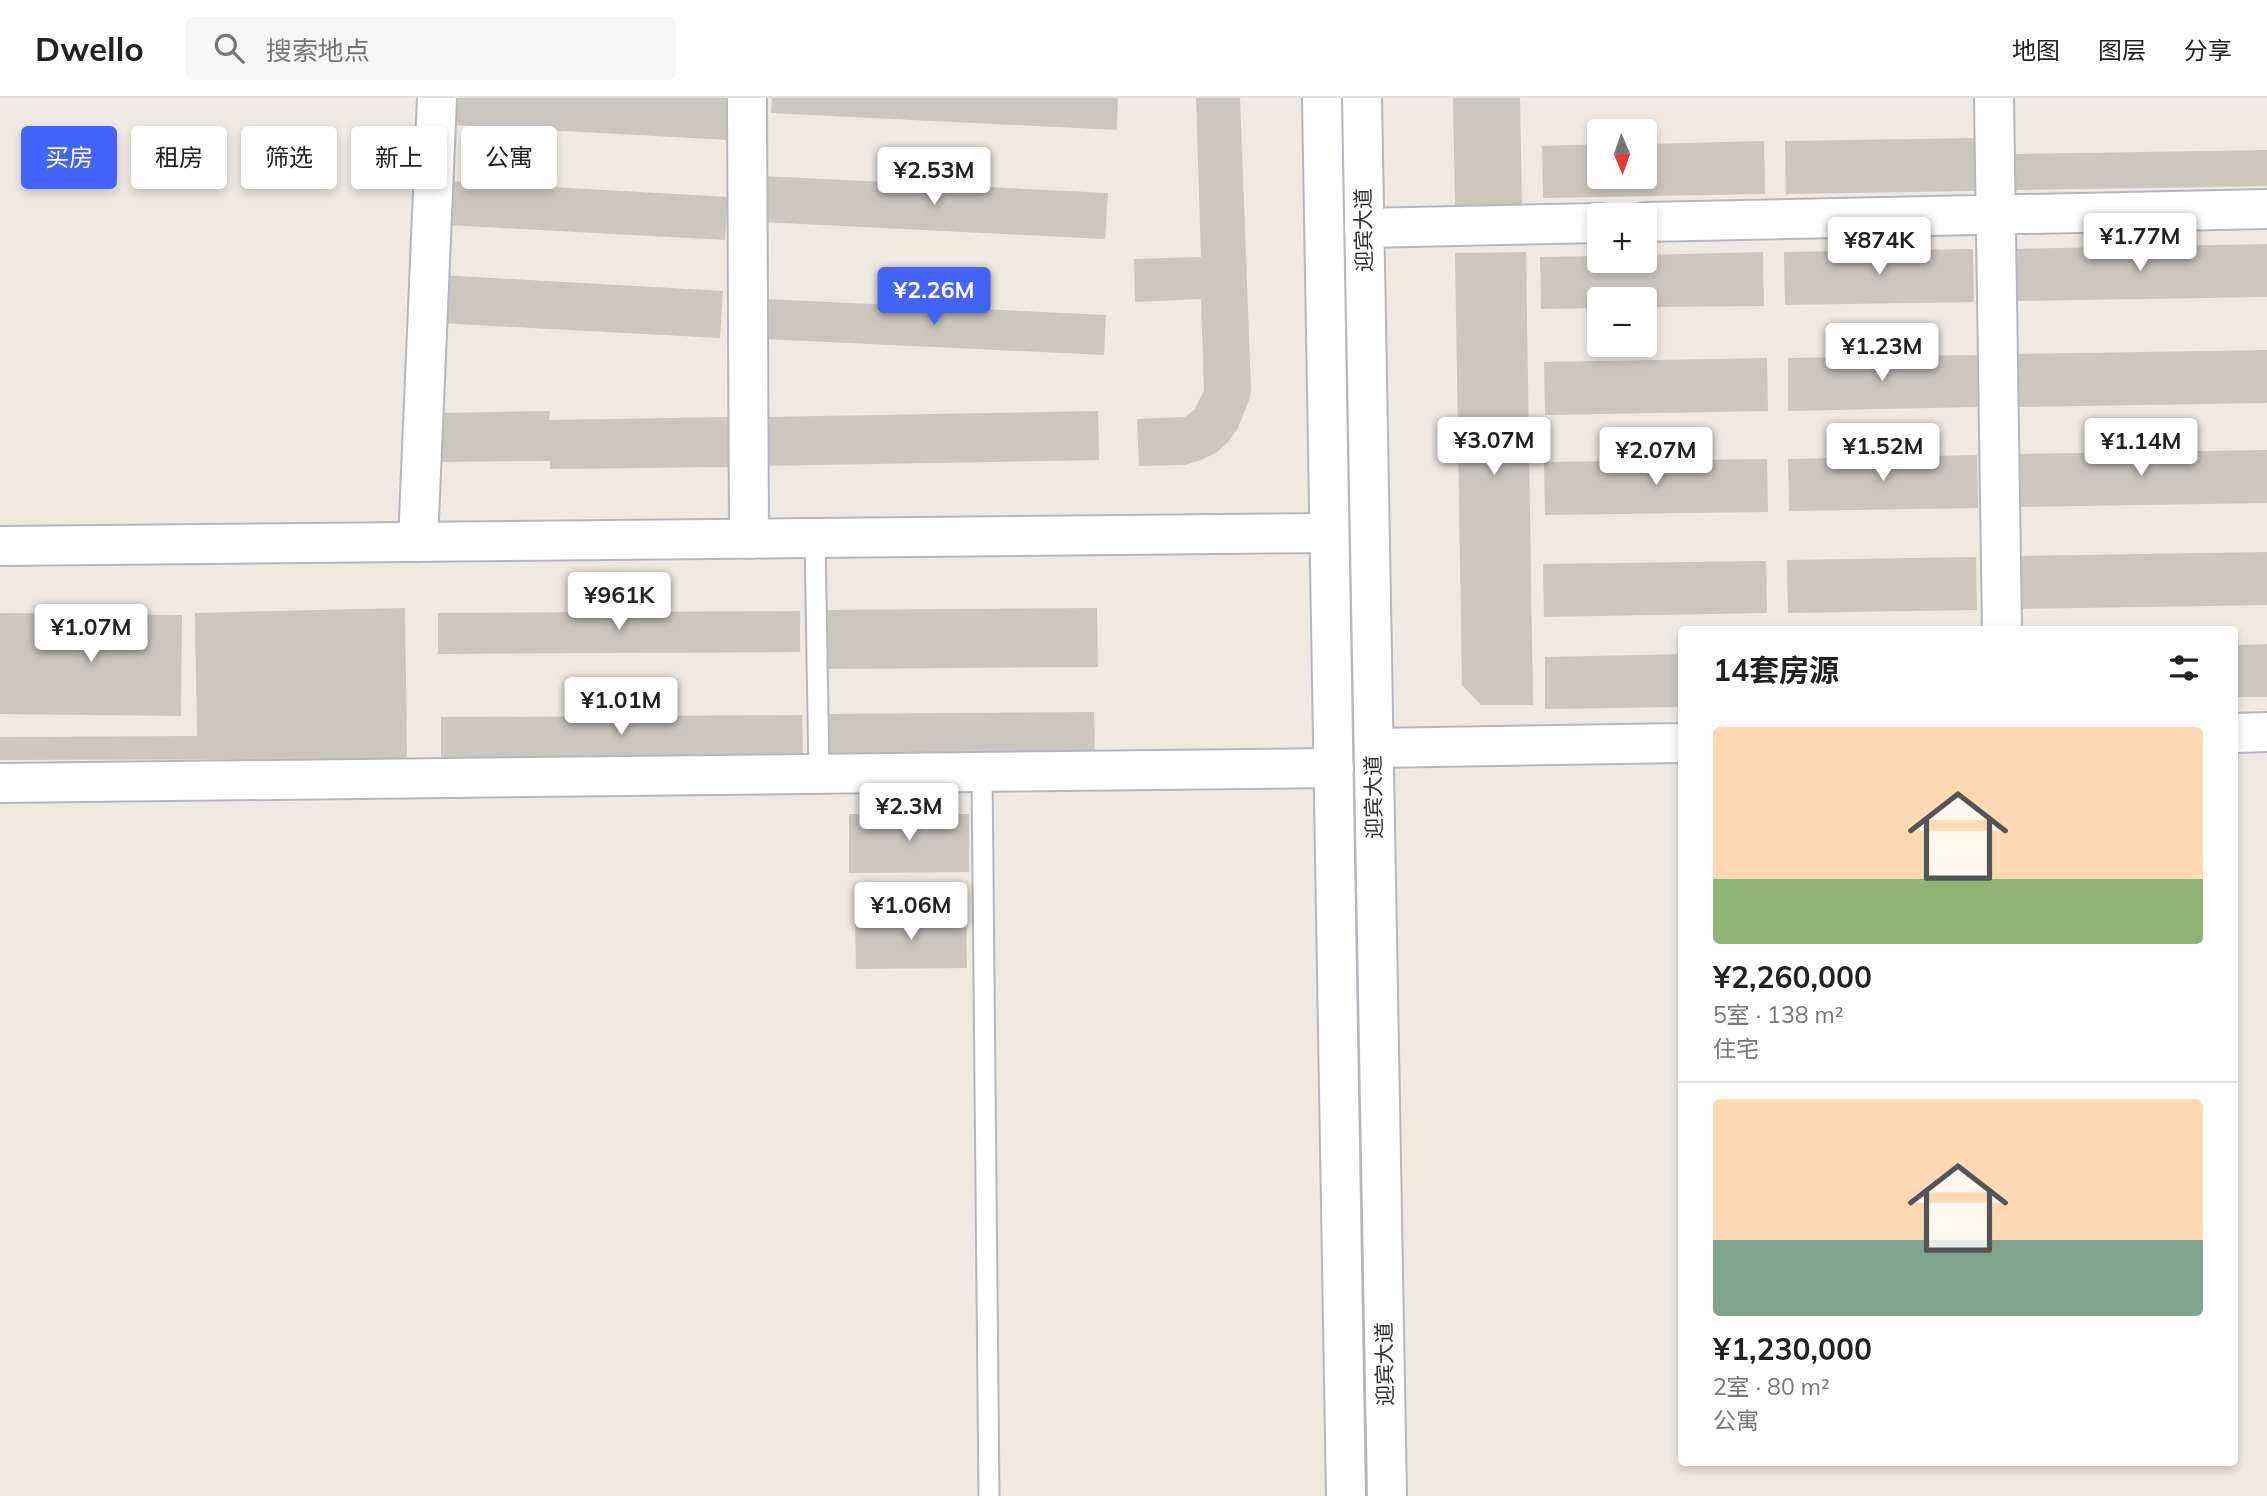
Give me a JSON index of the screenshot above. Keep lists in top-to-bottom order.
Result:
{
  "streets": {
    "street": ["迎宾大道"]
  },
  "north": "bottom",
  "page": {
    "header": "Dwello",
    "search": "搜索地点",
    "nav": ["地图", "图层", "分享"],
    "map_buttons": ["+", "−"],
    "chip": [
      "买房",
      "租房",
      "筛选",
      "新上",
      "公寓"
    ],
    "price": [
      "¥2.53M",
      "¥1.77M",
      "¥874K",
      "¥2.26M",
      "¥1.23M",
      "¥3.07M",
      "¥1.14M",
      "¥1.52M",
      "¥2.07M",
      "¥961K",
      "¥1.07M",
      "¥1.01M",
      "¥2.3M",
      "¥1.06M"
    ],
    "heading": "14套房源",
    "list": [
      {
        "name": "¥2,260,000",
        "note": "5室 · 138 m² · 住宅"
      },
      {
        "name": "¥1,230,000",
        "note": "2室 · 80 m² · 公寓"
      }
    ]
  }
}
